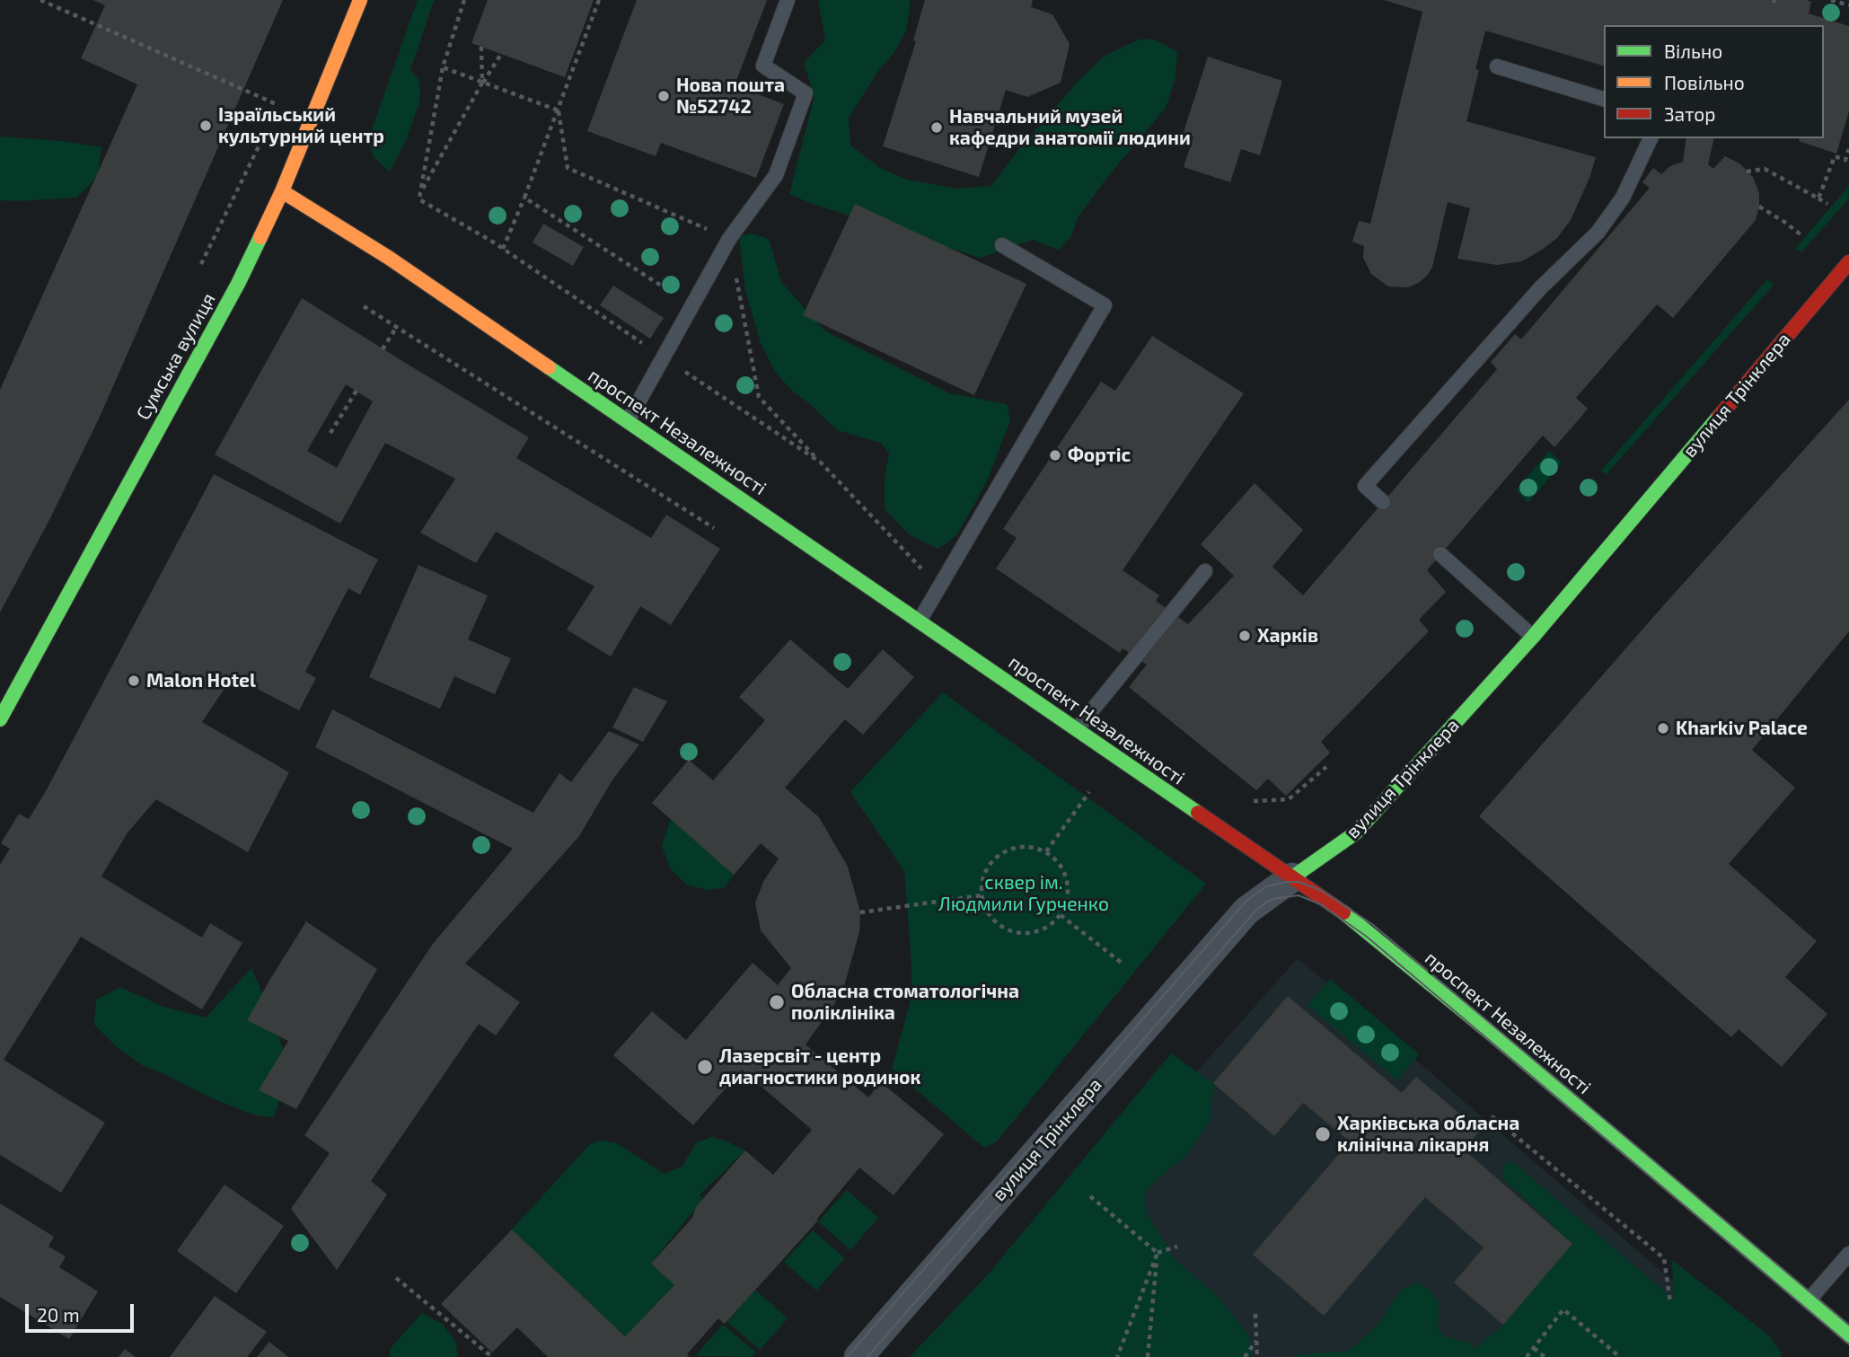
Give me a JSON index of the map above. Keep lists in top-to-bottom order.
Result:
{
  "streets": {
    "main road": ["Сумська вулиця", "вулиця Трінклера", "проспект Незалежності"]
  },
  "crossings": [
    ["Сумська вулиця", "проспект Незалежності"],
    ["вулиця Трінклера", "проспект Незалежності"]
  ],
  "parks": ["сквер ім. Людмили Гурченко"],
  "places": [
    "Нова пошта №52742",
    "Ізраїльський культурний центр",
    "Навчальний музей кафедри анатомії людини",
    "Фортiс",
    "Харків",
    "Malon Hotel",
    "Kharkiv Palace",
    "Обласна стоматологічна поліклініка",
    "Лазерсвіт - центр диагностики родинок",
    "Харківська обласна клінічна лікарня"
  ],
  "legend": ["Вільно", "Повільно", "Затор"],
  "scale_bar": "20 m"
}
